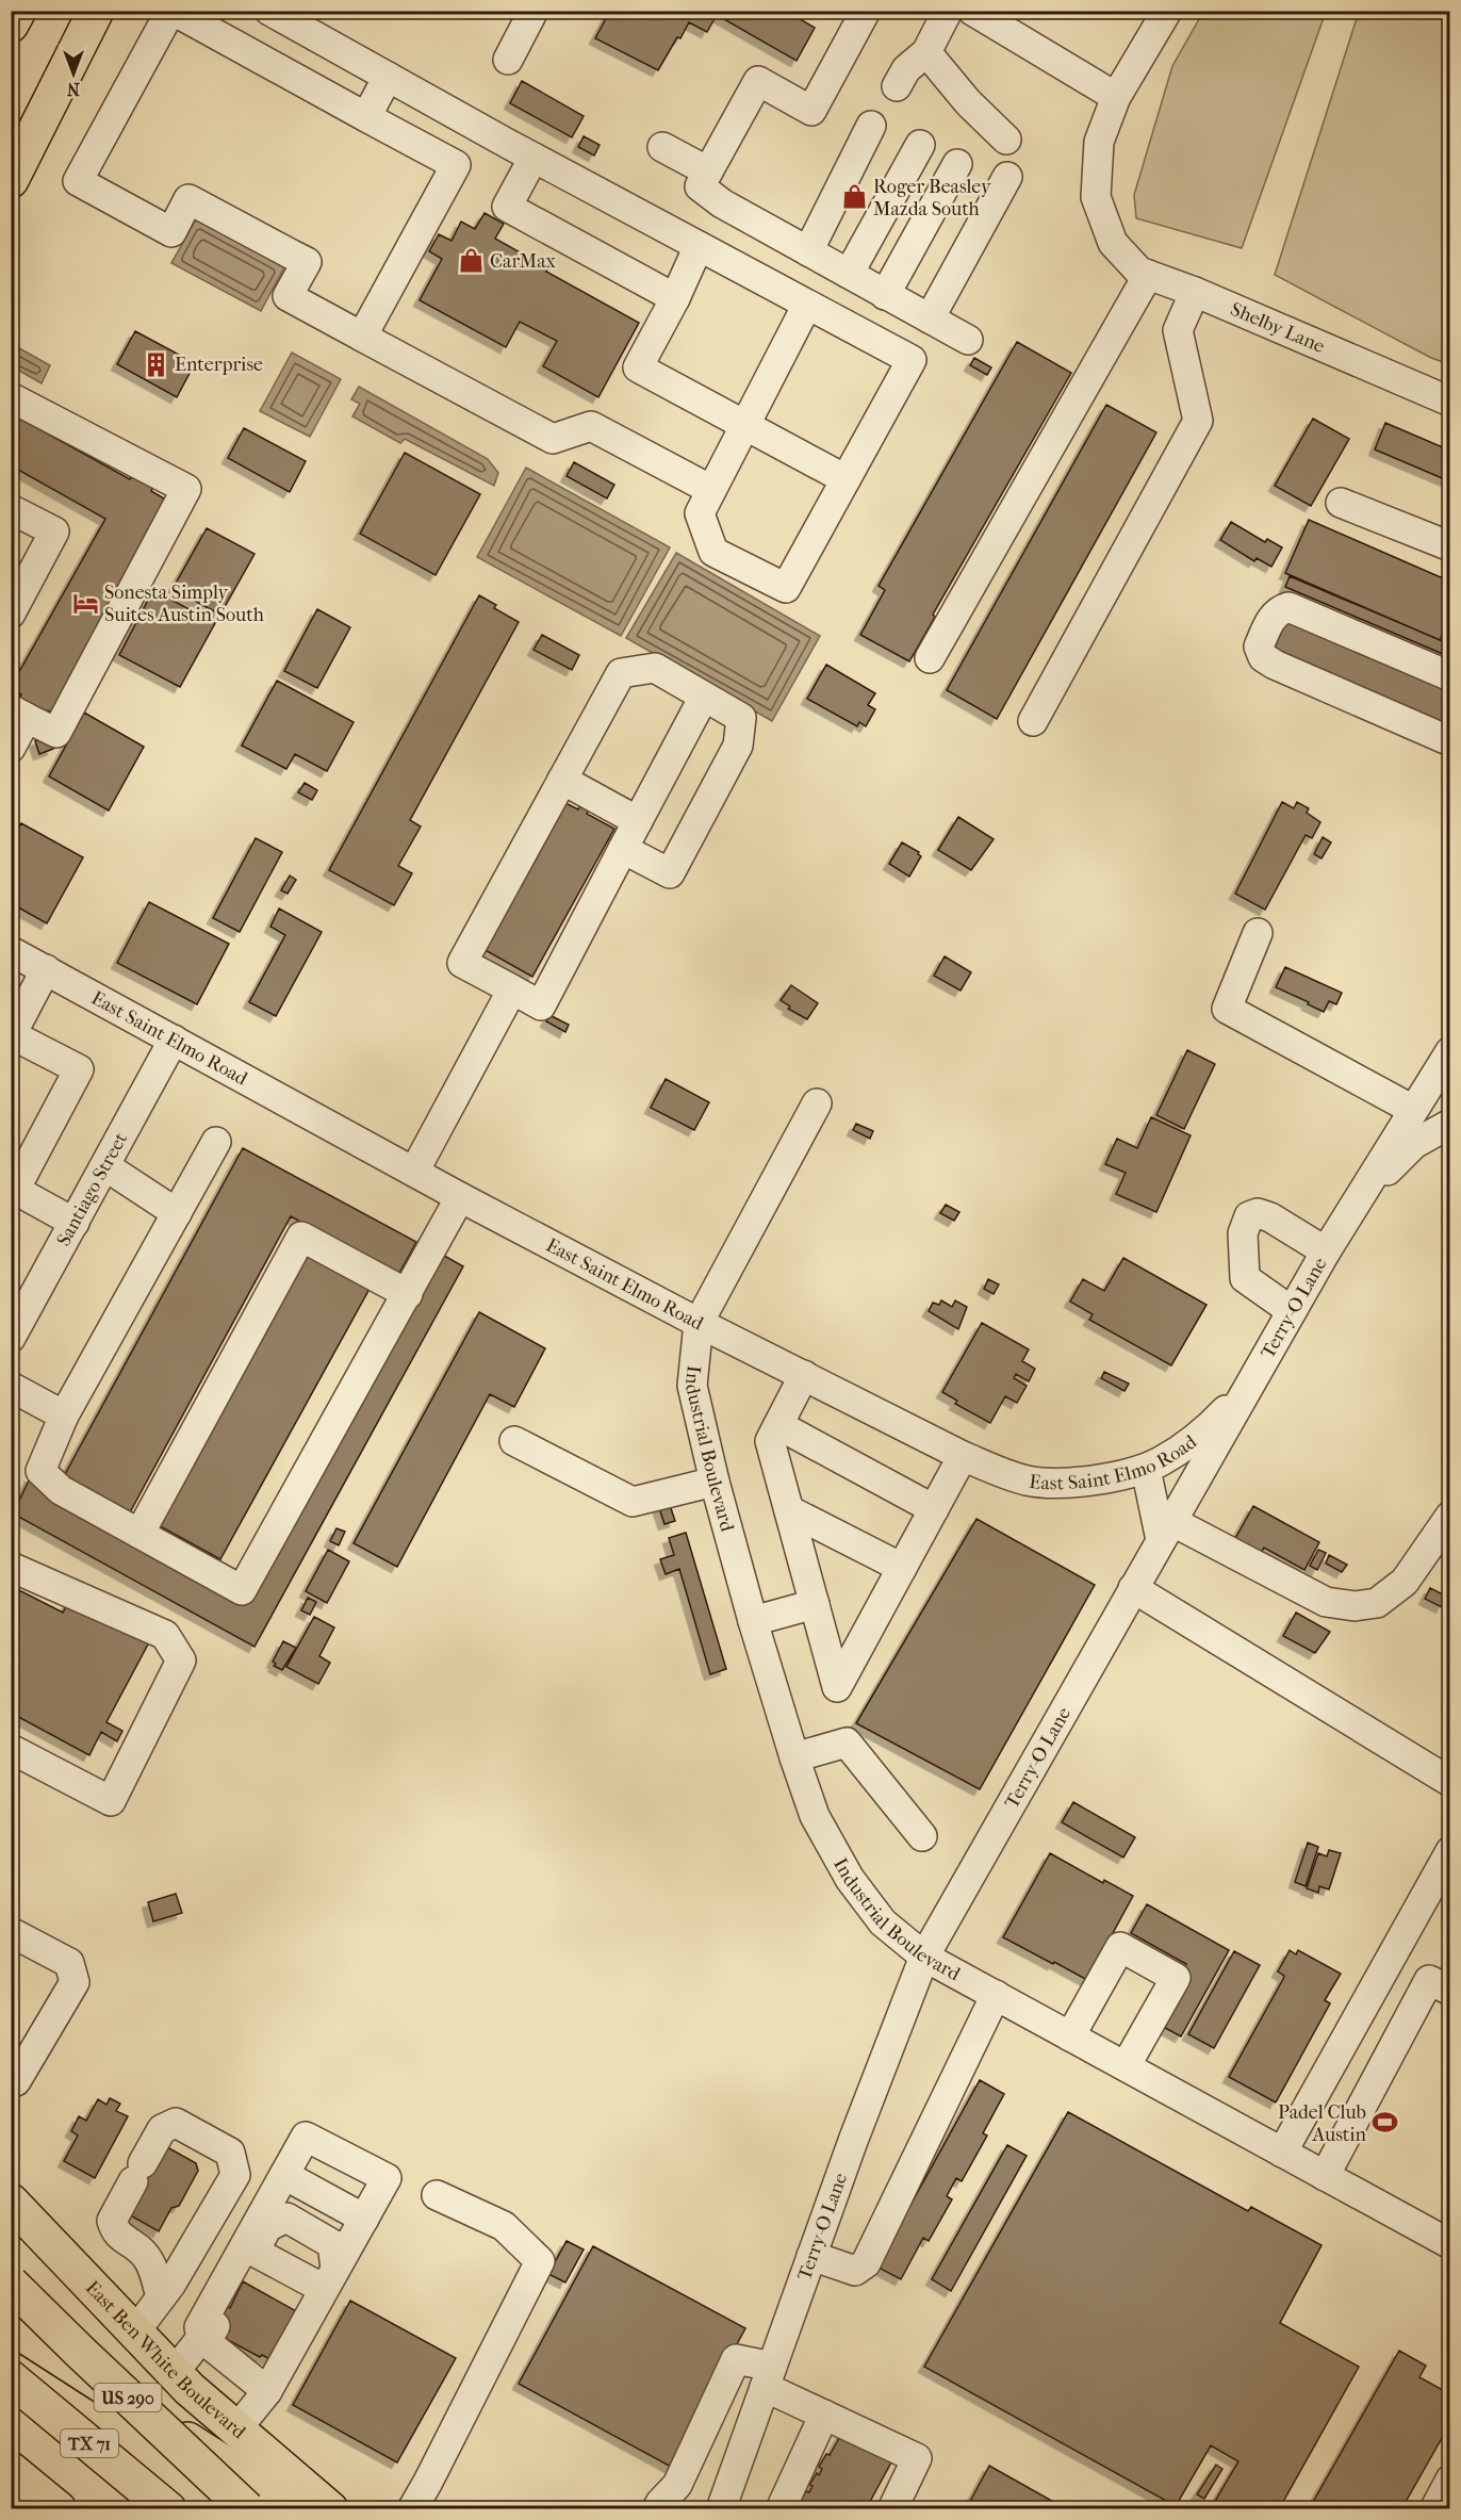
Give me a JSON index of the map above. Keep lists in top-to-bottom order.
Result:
{
  "streets": {
    "main road": ["East Ben White Boulevard", "US 290", "TX 71"],
    "street": [
      "Shelby Lane",
      "East Saint Elmo Road",
      "Santiago Street",
      "Terry-O Lane",
      "Industrial Boulevard"
    ]
  },
  "crossings": [
    ["East Saint Elmo Road", "Santiago Street"],
    ["East Saint Elmo Road", "Terry-O Lane"],
    ["East Saint Elmo Road", "Industrial Boulevard"],
    ["Terry-O Lane", "Industrial Boulevard"]
  ],
  "places": {
    "shop": ["Roger Beasley Mazda South", "CarMax"],
    "building": ["Enterprise"],
    "hotel": ["Sonesta Simply Suites Austin South"],
    "sports": ["Padel Club Austin"]
  },
  "north": "bottom"
}
